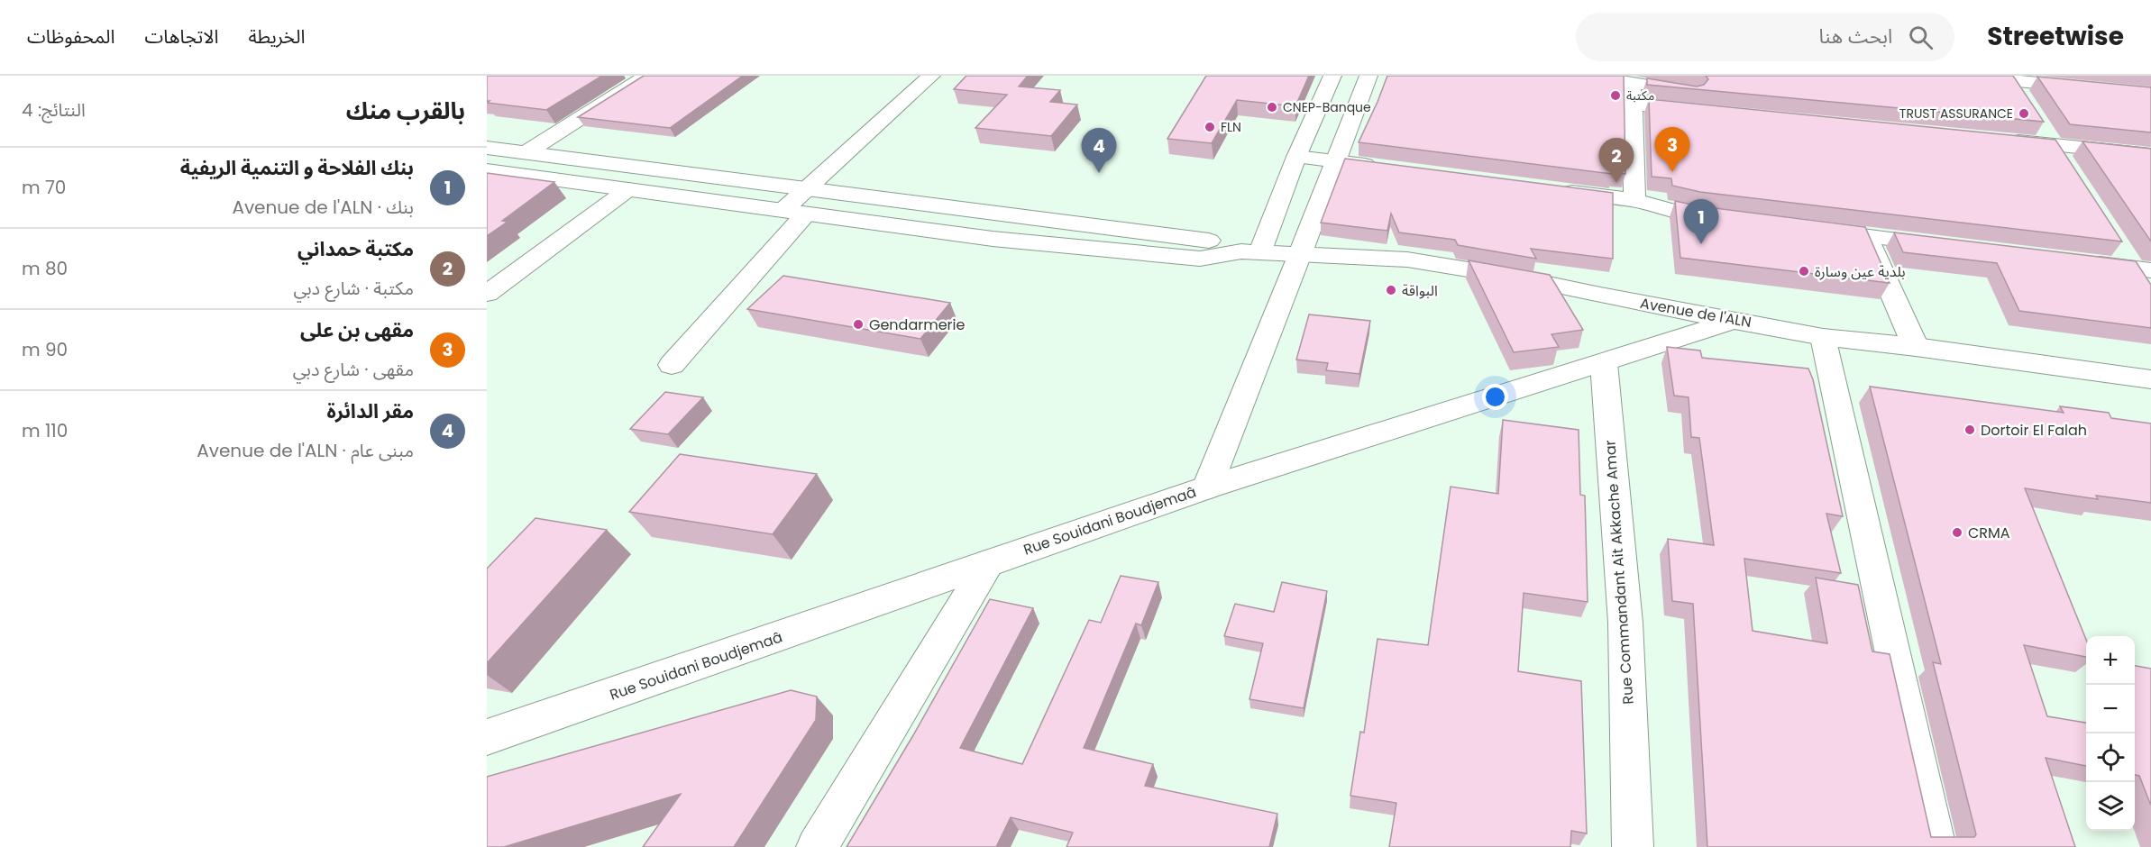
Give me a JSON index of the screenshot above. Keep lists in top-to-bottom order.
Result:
{
  "streets": {
    "main road": ["Avenue de l'ALN", "Rue Souidani Boudjemaâ", "Rue Commandant Ait Akkache Amar"]
  },
  "crossings": [
    ["Avenue de l'ALN", "Rue Souidani Boudjemaâ"],
    ["Rue Souidani Boudjemaâ", "Rue Commandant Ait Akkache Amar"]
  ],
  "places": [
    "مكتبة",
    "CNEP-Banque",
    "TRUST ASSURANCE",
    "FLN",
    "بلدية عين وسارة",
    "البواقة",
    "Gendarmerie",
    "Dortoir El Falah",
    "CRMA"
  ],
  "page": {
    "header": "Streetwise",
    "search": "ابحث هنا",
    "nav": ["الخريطة", "الاتجاهات", "المحفوظات"],
    "heading": ["بالقرب منك", "النتائج: 4"],
    "pins": [
      "3",
      "4",
      "2",
      "1"
    ],
    "list": [
      {
        "mark": "1",
        "name": "بنك الفلاحة و التنمية الريفية",
        "note": "بنك · Avenue de l'ALN",
        "value": "70 m"
      },
      {
        "mark": "2",
        "name": "مكتبة حمداني",
        "note": "مكتبة · شارع دبي",
        "value": "80 m"
      },
      {
        "mark": "3",
        "name": "مقهى بن على",
        "note": "مقهى · شارع دبي",
        "value": "90 m"
      },
      {
        "mark": "4",
        "name": "مقر الدائرة",
        "note": "مبنى عام · Avenue de l'ALN",
        "value": "110 m"
      }
    ],
    "map_buttons": ["+", "−"]
  }
}
